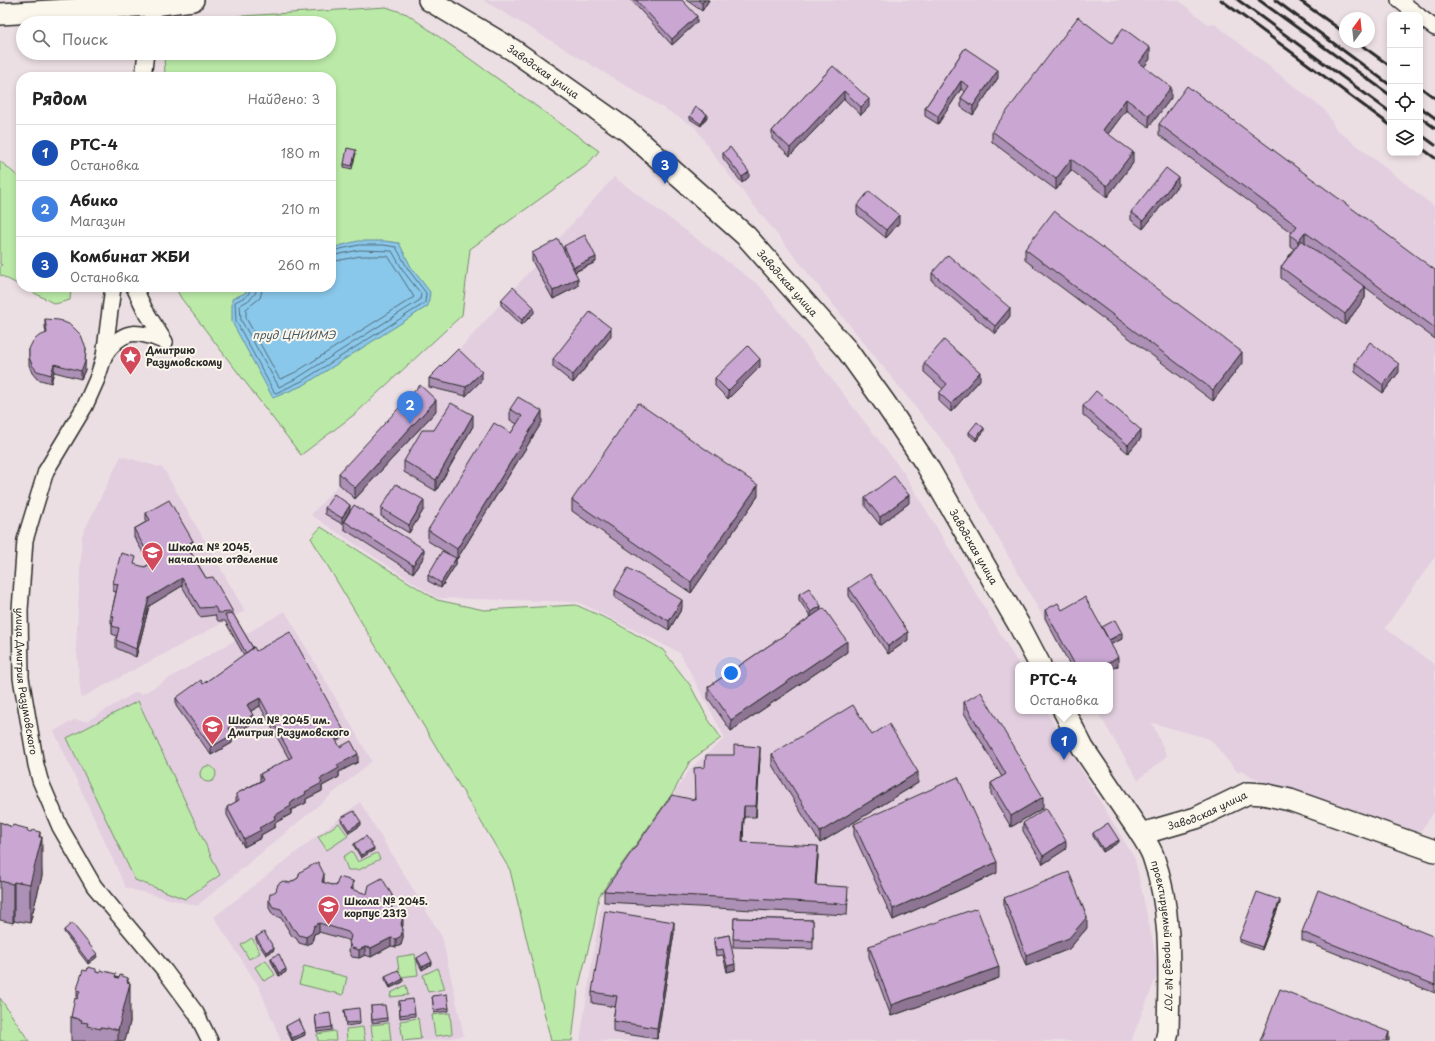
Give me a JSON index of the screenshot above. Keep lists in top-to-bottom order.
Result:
{
  "streets": {
    "street": ["Заводская улица", "улица Дмитрия Разумовского", "проектируемый проезд № 707"]
  },
  "crossings": [
    ["Заводская улица", "проектируемый проезд № 707"]
  ],
  "water": ["пруд ЦНИИМЭ"],
  "places": {
    "place": ["Дмитрию Разумовскому"],
    "school or university": ["Школа № 2045, начальное отделение", "Школа № 2045 им. Дмитрия Разумовского", "Школа № 2045. корпус 2313"]
  },
  "north": "top",
  "page": {
    "map_buttons": ["+", "−"],
    "search": "Поиск",
    "heading": ["Рядом", "Найдено: 3"],
    "list": [
      {
        "mark": "1",
        "name": "РТС-4",
        "note": "Остановка",
        "value": "180 m"
      },
      {
        "mark": "2",
        "name": "Абико",
        "note": "Магазин",
        "value": "210 m"
      },
      {
        "mark": "3",
        "name": "Комбинат ЖБИ",
        "note": "Остановка",
        "value": "260 m"
      }
    ],
    "pins": ["3", "2", "1"],
    "popup": ["РТС-4", "Остановка"]
  }
}
